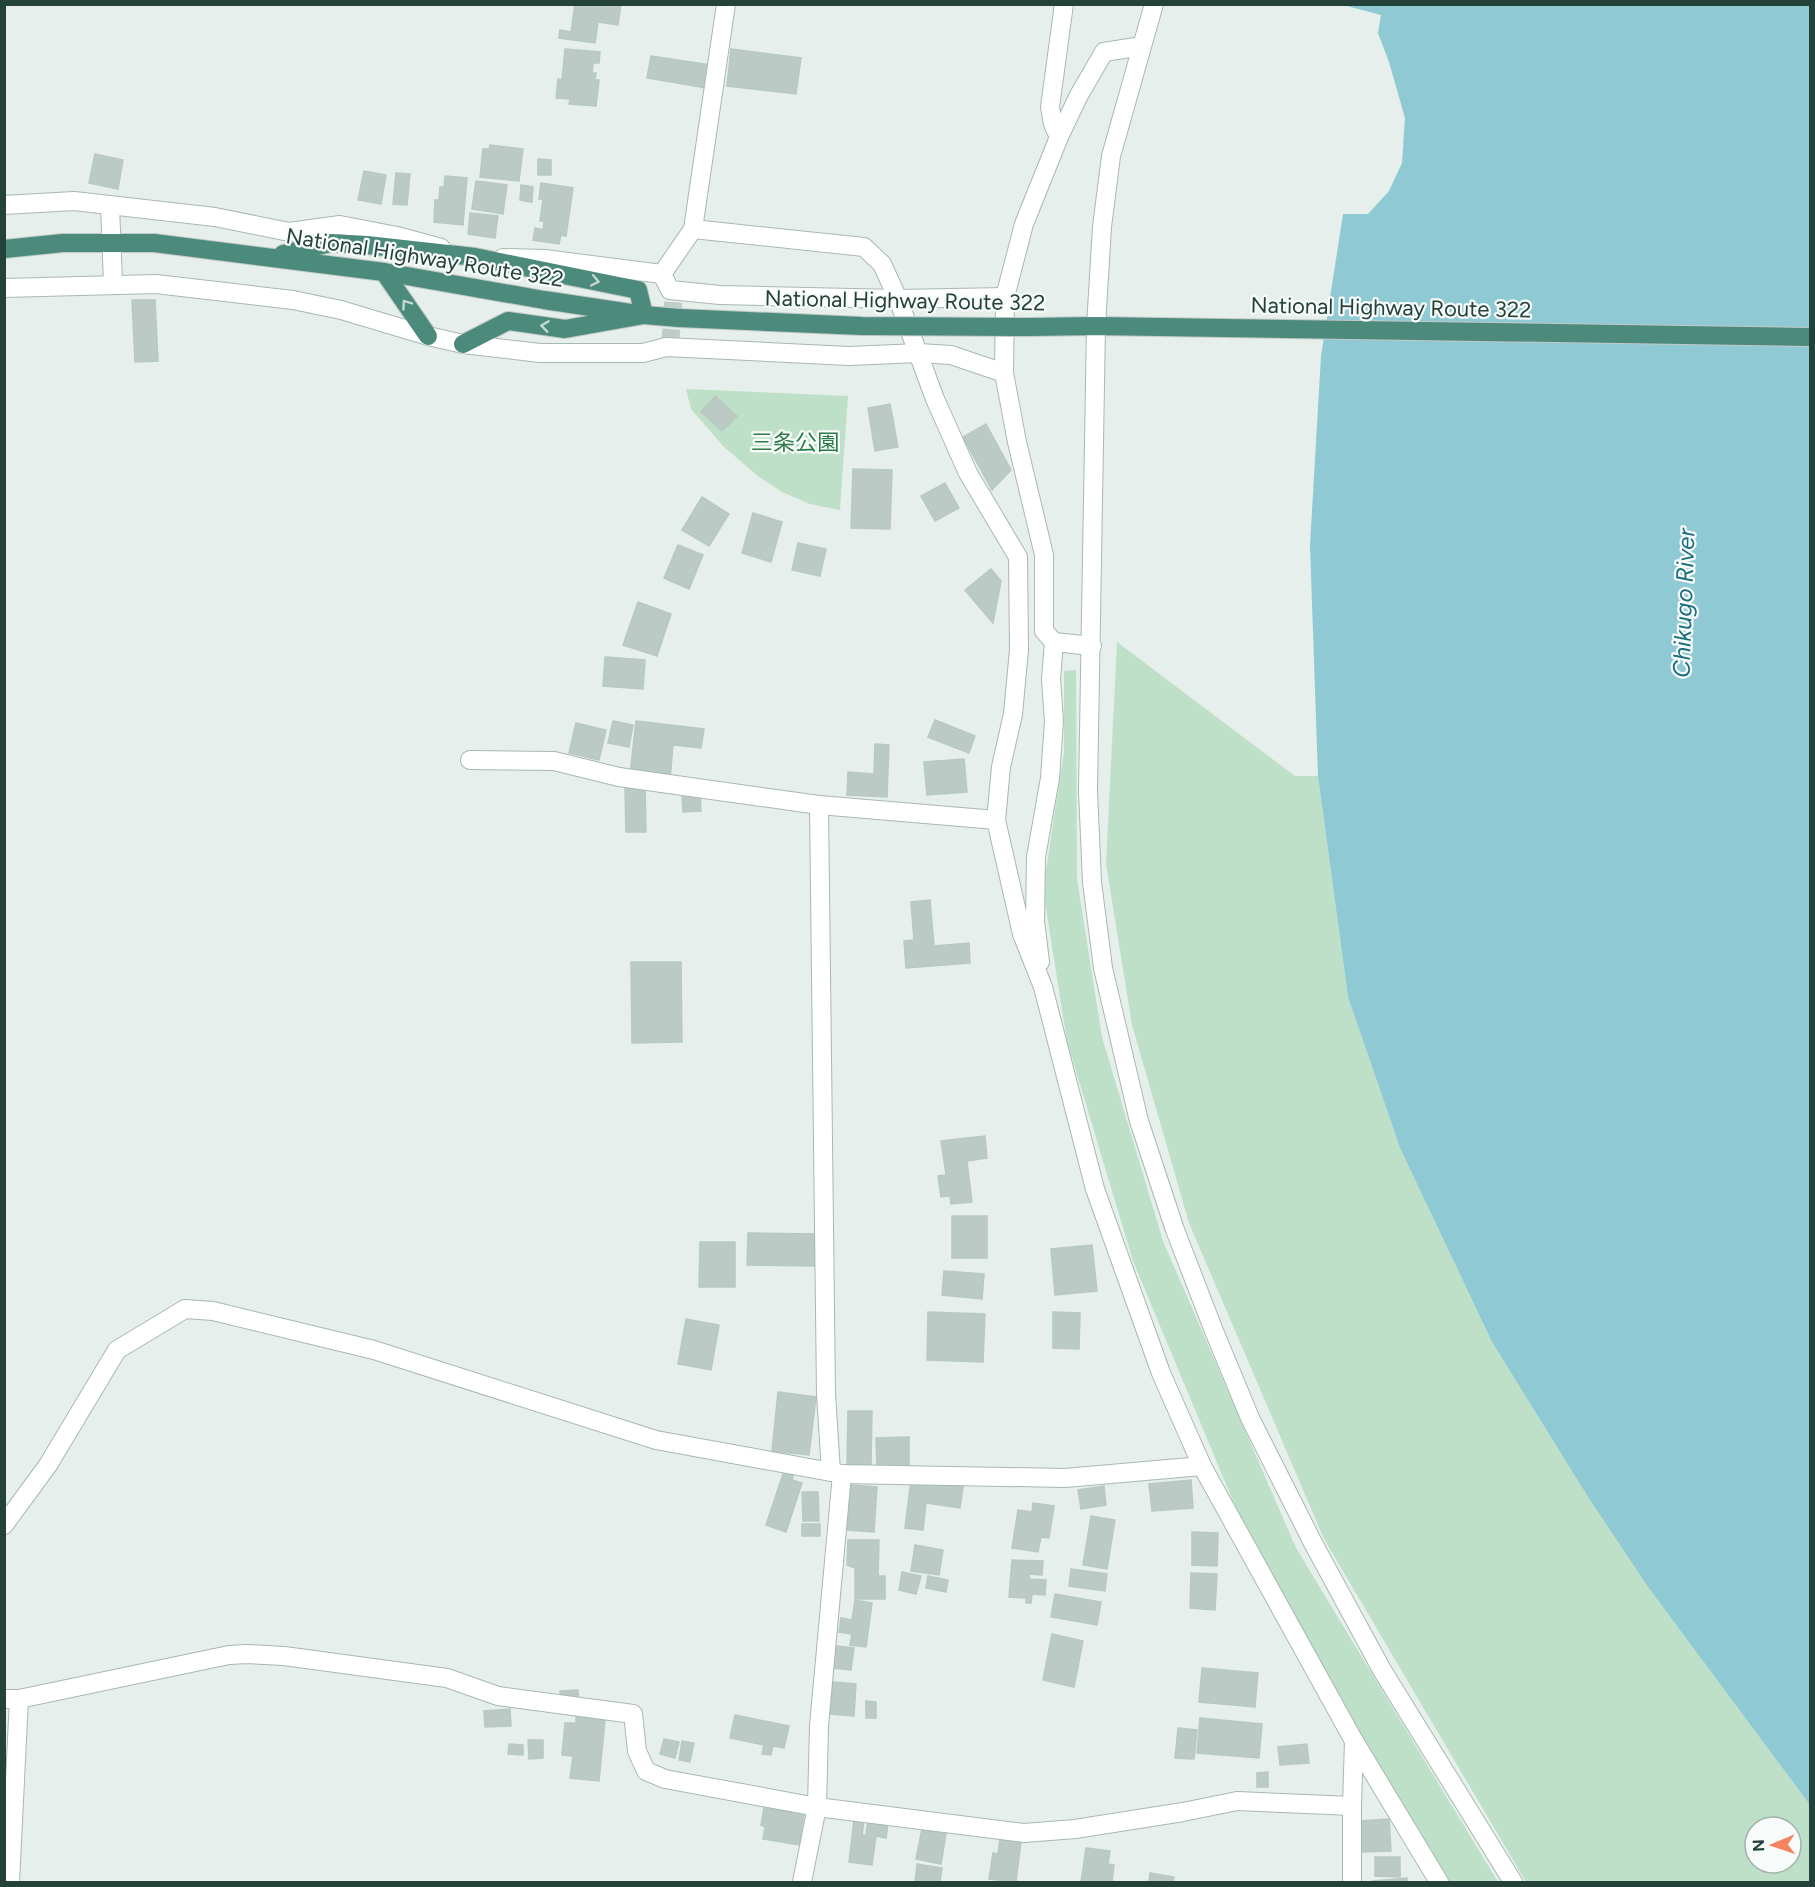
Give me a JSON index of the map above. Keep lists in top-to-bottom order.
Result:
{
  "streets": {
    "highway": ["National Highway Route 322"]
  },
  "water": ["Chikugo River"],
  "parks": ["三条公園"],
  "north": "left"
}
